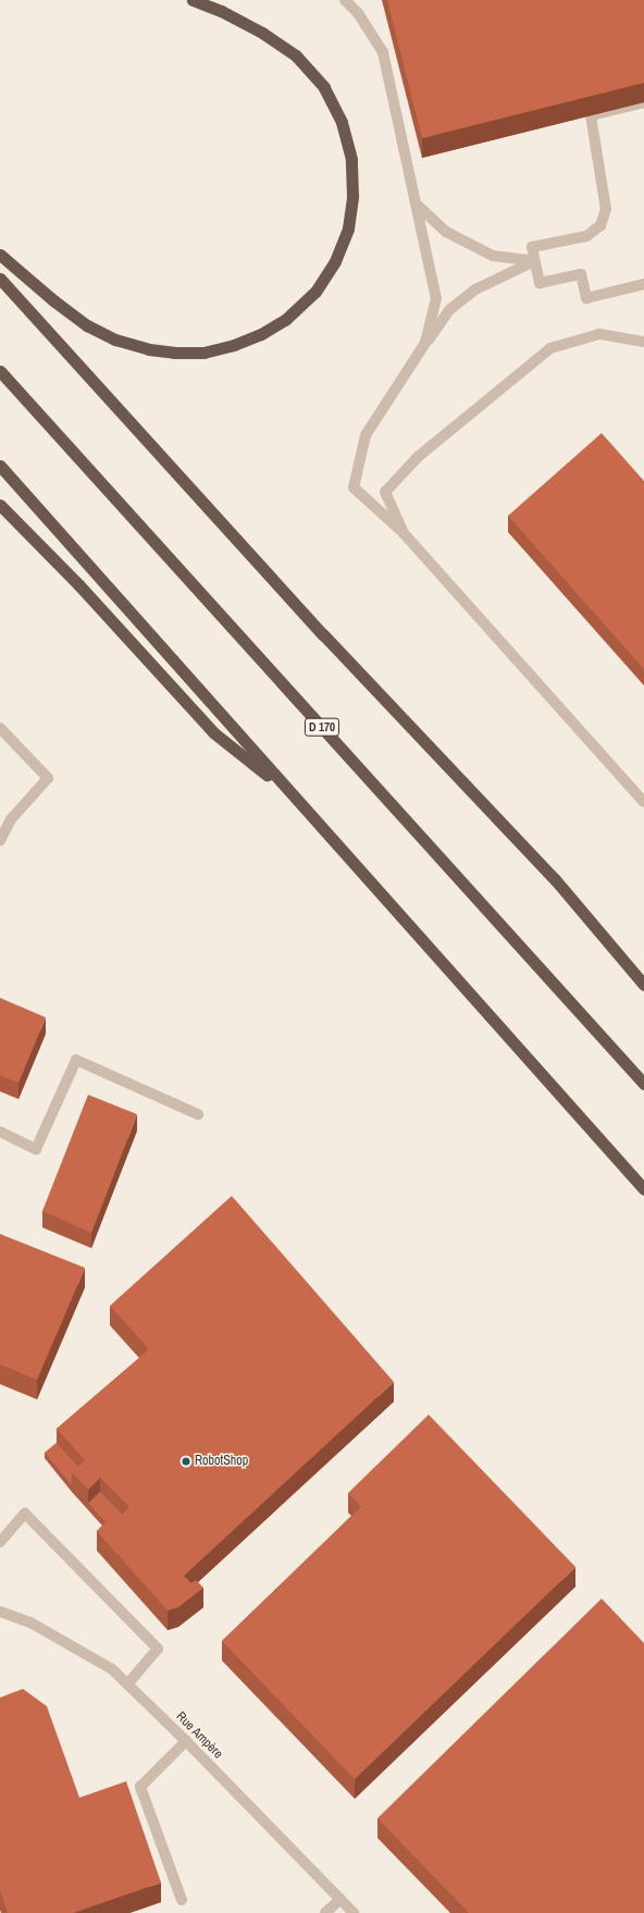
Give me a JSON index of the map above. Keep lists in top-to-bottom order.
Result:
{
  "streets": {
    "highway": ["D 170"],
    "street": ["Rue Ampère"]
  },
  "places": ["RobotShop"]
}
